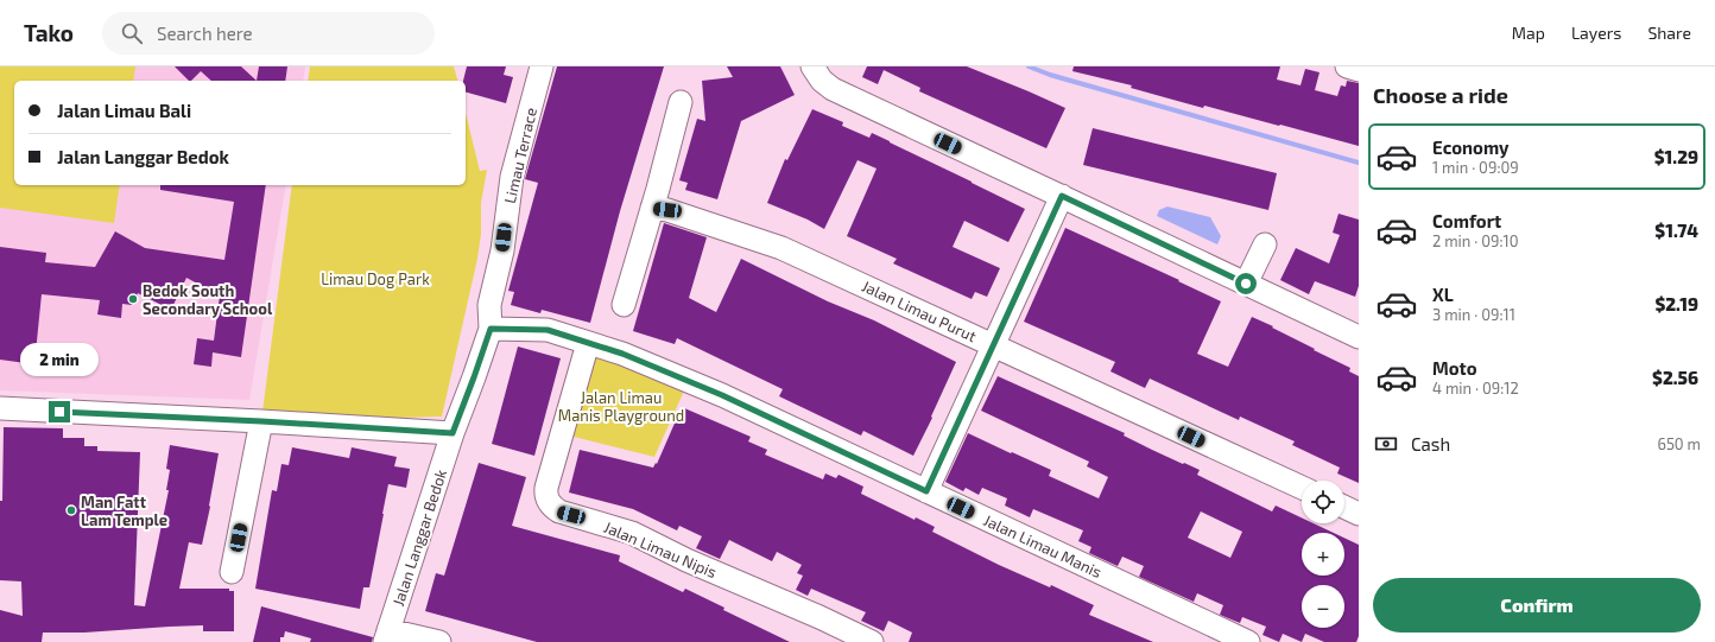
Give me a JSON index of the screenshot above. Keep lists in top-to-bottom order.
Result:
{
  "streets": {
    "street": [
      "Limau Terrace",
      "Jalan Limau Purut",
      "Jalan Langgar Bedok",
      "Jalan Limau Manis",
      "Jalan Limau Nipis"
    ]
  },
  "crossings": [
    ["Limau Terrace", "Jalan Langgar Bedok"],
    ["Limau Terrace", "Jalan Limau Manis"],
    ["Jalan Langgar Bedok", "Jalan Limau Manis"],
    ["Jalan Limau Manis", "Jalan Limau Nipis"]
  ],
  "parks": ["Limau Dog Park", "Jalan Limau Manis Playground"],
  "places": ["Bedok South Secondary School", "Man Fatt Lam Temple"],
  "page": {
    "header": "Tako",
    "search": "Search here",
    "nav": ["Map", "Layers", "Share"],
    "heading": "Choose a ride",
    "banner": ["Jalan Limau Bali", "Jalan Langgar Bedok"],
    "list": [
      {
        "name": "Economy",
        "note": "1 min · 09:09",
        "value": "$1.29"
      },
      {
        "name": "Comfort",
        "note": "2 min · 09:10",
        "value": "$1.74"
      },
      {
        "name": "XL",
        "note": "3 min · 09:11",
        "value": "$2.19"
      },
      {
        "name": "Moto",
        "note": "4 min · 09:12",
        "value": "$2.56"
      }
    ],
    "bubble": "2 min",
    "pay": ["Cash", "650 m"],
    "map_buttons": ["+", "−"],
    "buttons": "Confirm"
  }
}
